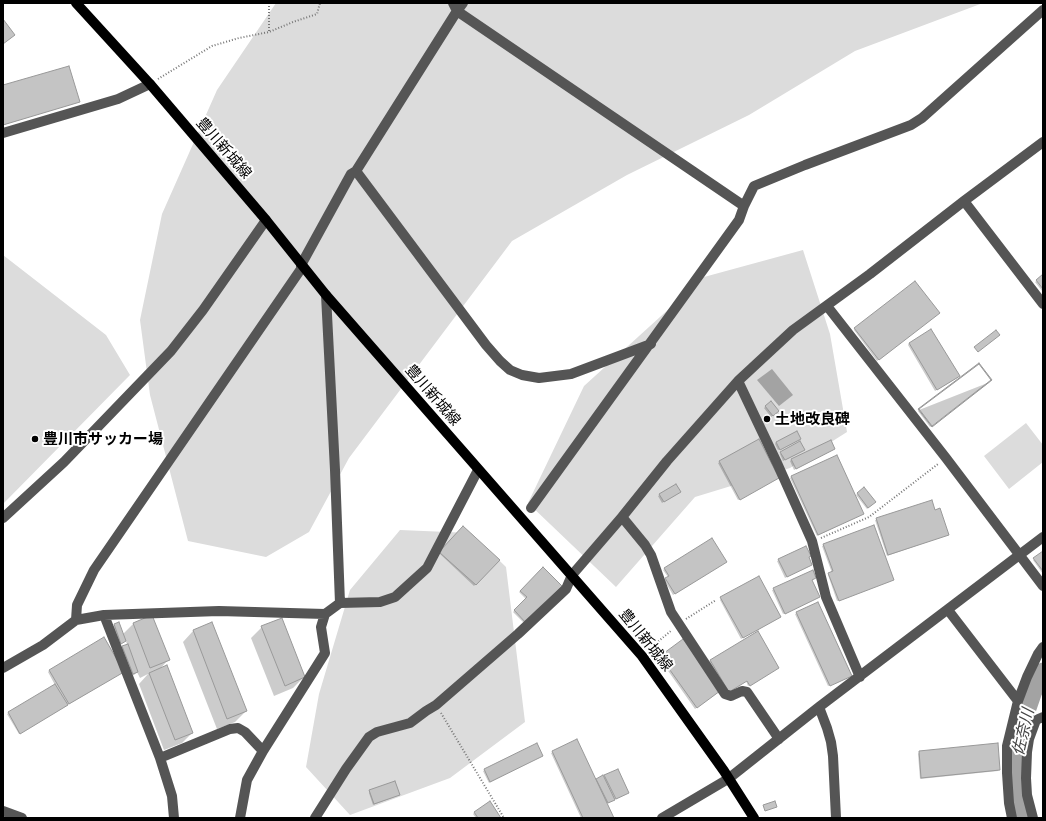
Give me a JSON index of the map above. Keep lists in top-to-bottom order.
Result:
{
  "streets": {
    "main road": ["豊川新城線"]
  },
  "water": ["佐奈川"],
  "places": ["土地改良碑", "豊川市サッカー場"]
}
